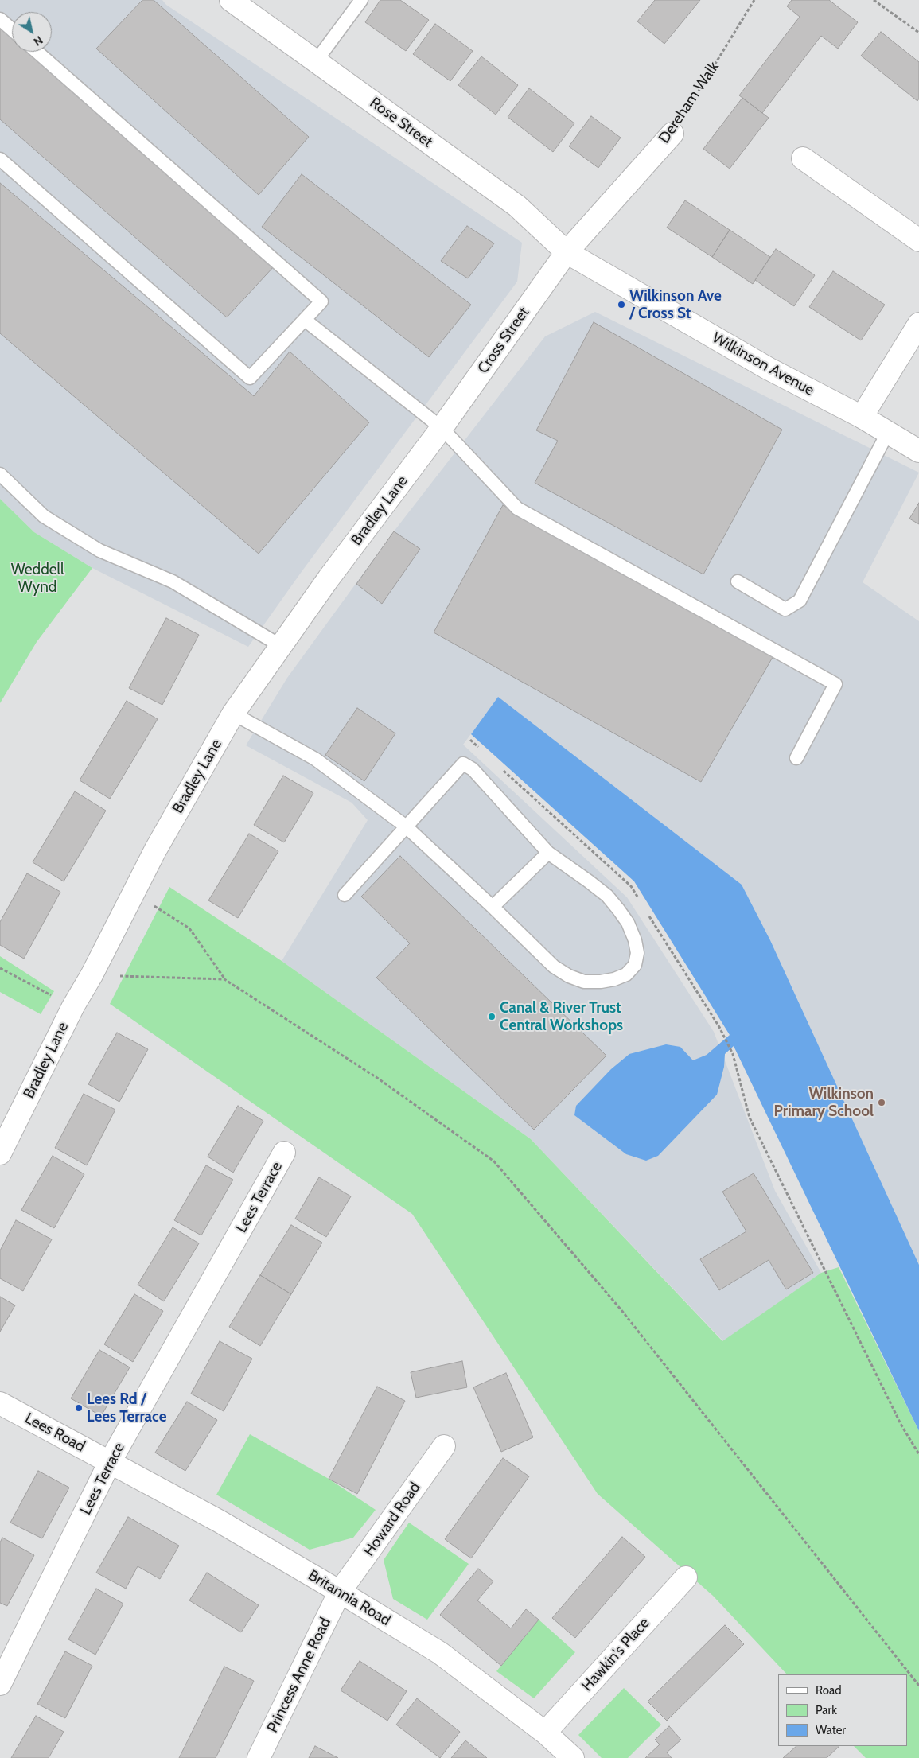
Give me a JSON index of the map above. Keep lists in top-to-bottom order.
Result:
{
  "streets": {
    "street": [
      "Dereham Walk",
      "Rose Street",
      "Cross Street",
      "Wilkinson Avenue",
      "Bradley Lane",
      "Lees Terrace",
      "Lees Road",
      "Howard Road",
      "Britannia Road",
      "Hawkin's Place",
      "Princess Anne Road"
    ]
  },
  "crossings": [
    ["Dereham Walk", "Rose Street"],
    ["Dereham Walk", "Cross Street"],
    ["Dereham Walk", "Wilkinson Avenue"],
    ["Rose Street", "Cross Street"],
    ["Rose Street", "Wilkinson Avenue"],
    ["Cross Street", "Wilkinson Avenue"],
    ["Cross Street", "Bradley Lane"],
    ["Lees Terrace", "Lees Road"],
    ["Lees Terrace", "Britannia Road"],
    ["Lees Road", "Britannia Road"],
    ["Howard Road", "Britannia Road"],
    ["Howard Road", "Princess Anne Road"],
    ["Britannia Road", "Hawkin's Place"],
    ["Britannia Road", "Princess Anne Road"]
  ],
  "parks": ["Weddell Wynd"],
  "places": [
    "Wilkinson Ave / Cross St",
    "Canal & River Trust Central Workshops",
    "Wilkinson Primary School",
    "Lees Rd / Lees Terrace"
  ],
  "legend": ["Road", "Park", "Water"],
  "north": "bottom right"
}
